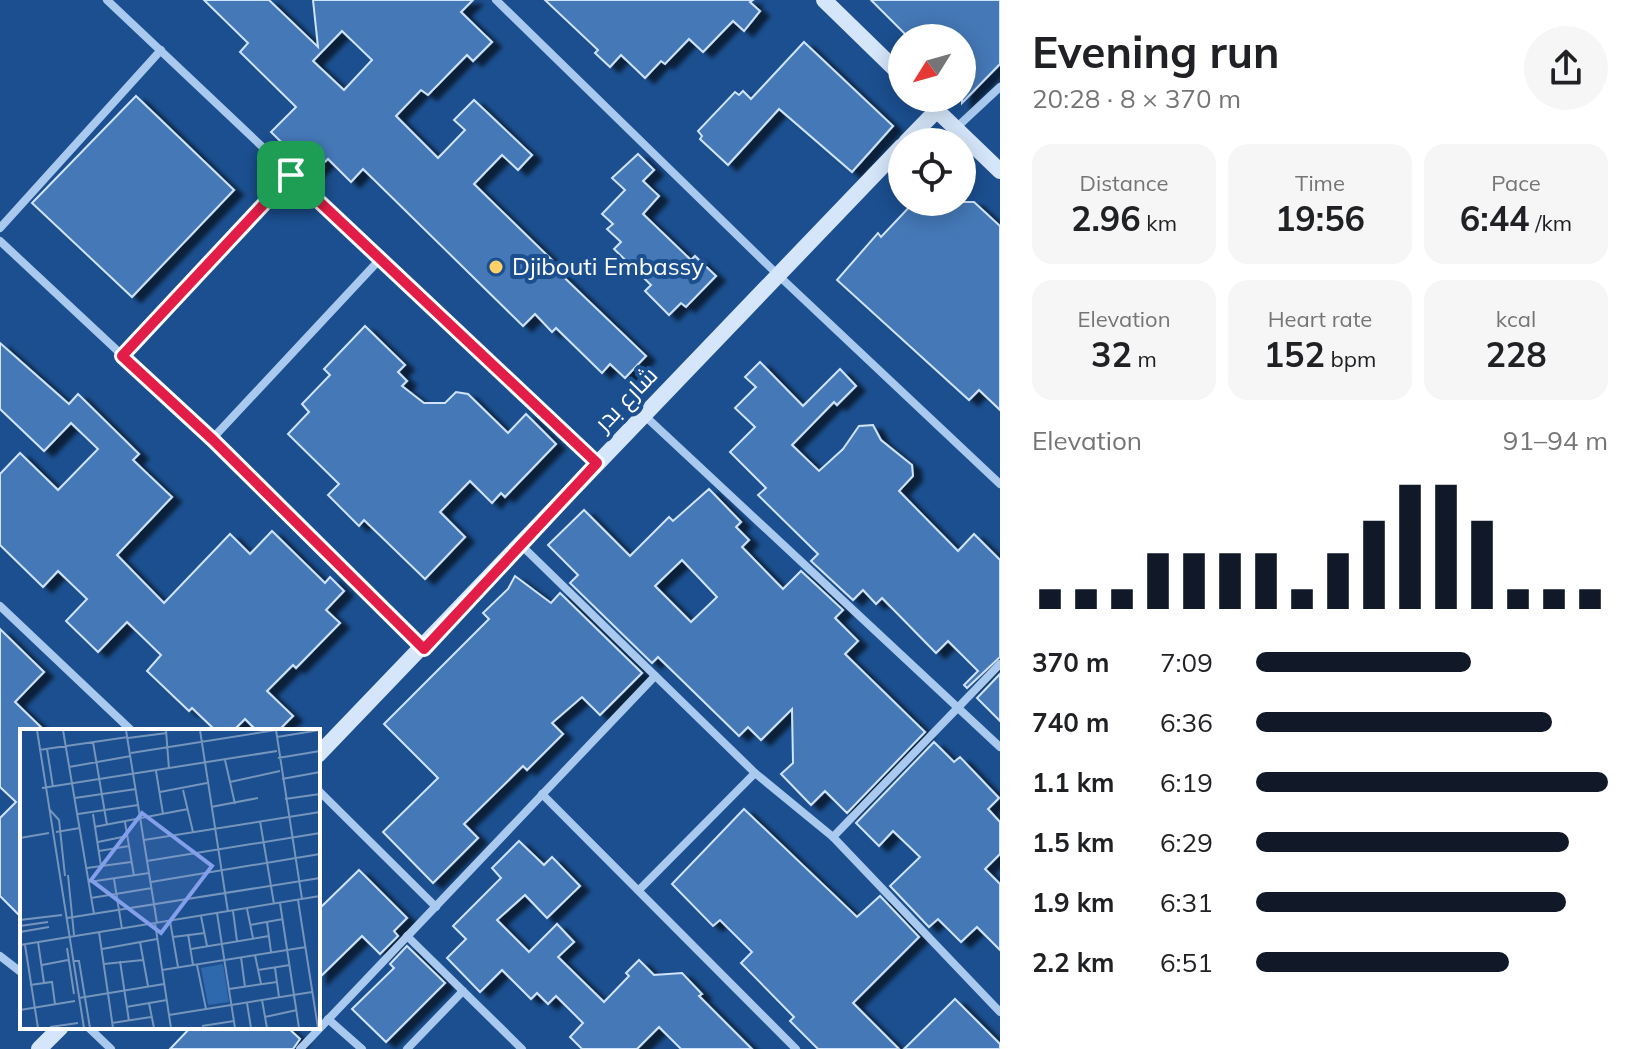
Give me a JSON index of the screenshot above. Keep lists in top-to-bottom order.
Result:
{
  "streets": {
    "street": ["شارع بدر"]
  },
  "places": ["Djibouti Embassy"],
  "north": "bottom left",
  "page": {
    "heading": ["Evening run", "20:28 · 8 × 370 m"],
    "stats": [
      ["Distance", "2.96 km"],
      ["Time", "19:56"],
      ["Pace", "6:44 /km"],
      ["Elevation", "32 m"],
      ["Heart rate", "152 bpm"],
      ["kcal", "228"]
    ],
    "chart": ["Elevation", "91–94 m"],
    "list": [
      {
        "name": "370 m",
        "note": "7:09"
      },
      {
        "name": "740 m",
        "note": "6:36"
      },
      {
        "name": "1.1 km",
        "note": "6:19"
      },
      {
        "name": "1.5 km",
        "note": "6:29"
      },
      {
        "name": "1.9 km",
        "note": "6:31"
      },
      {
        "name": "2.2 km",
        "note": "6:51"
      }
    ]
  }
}
